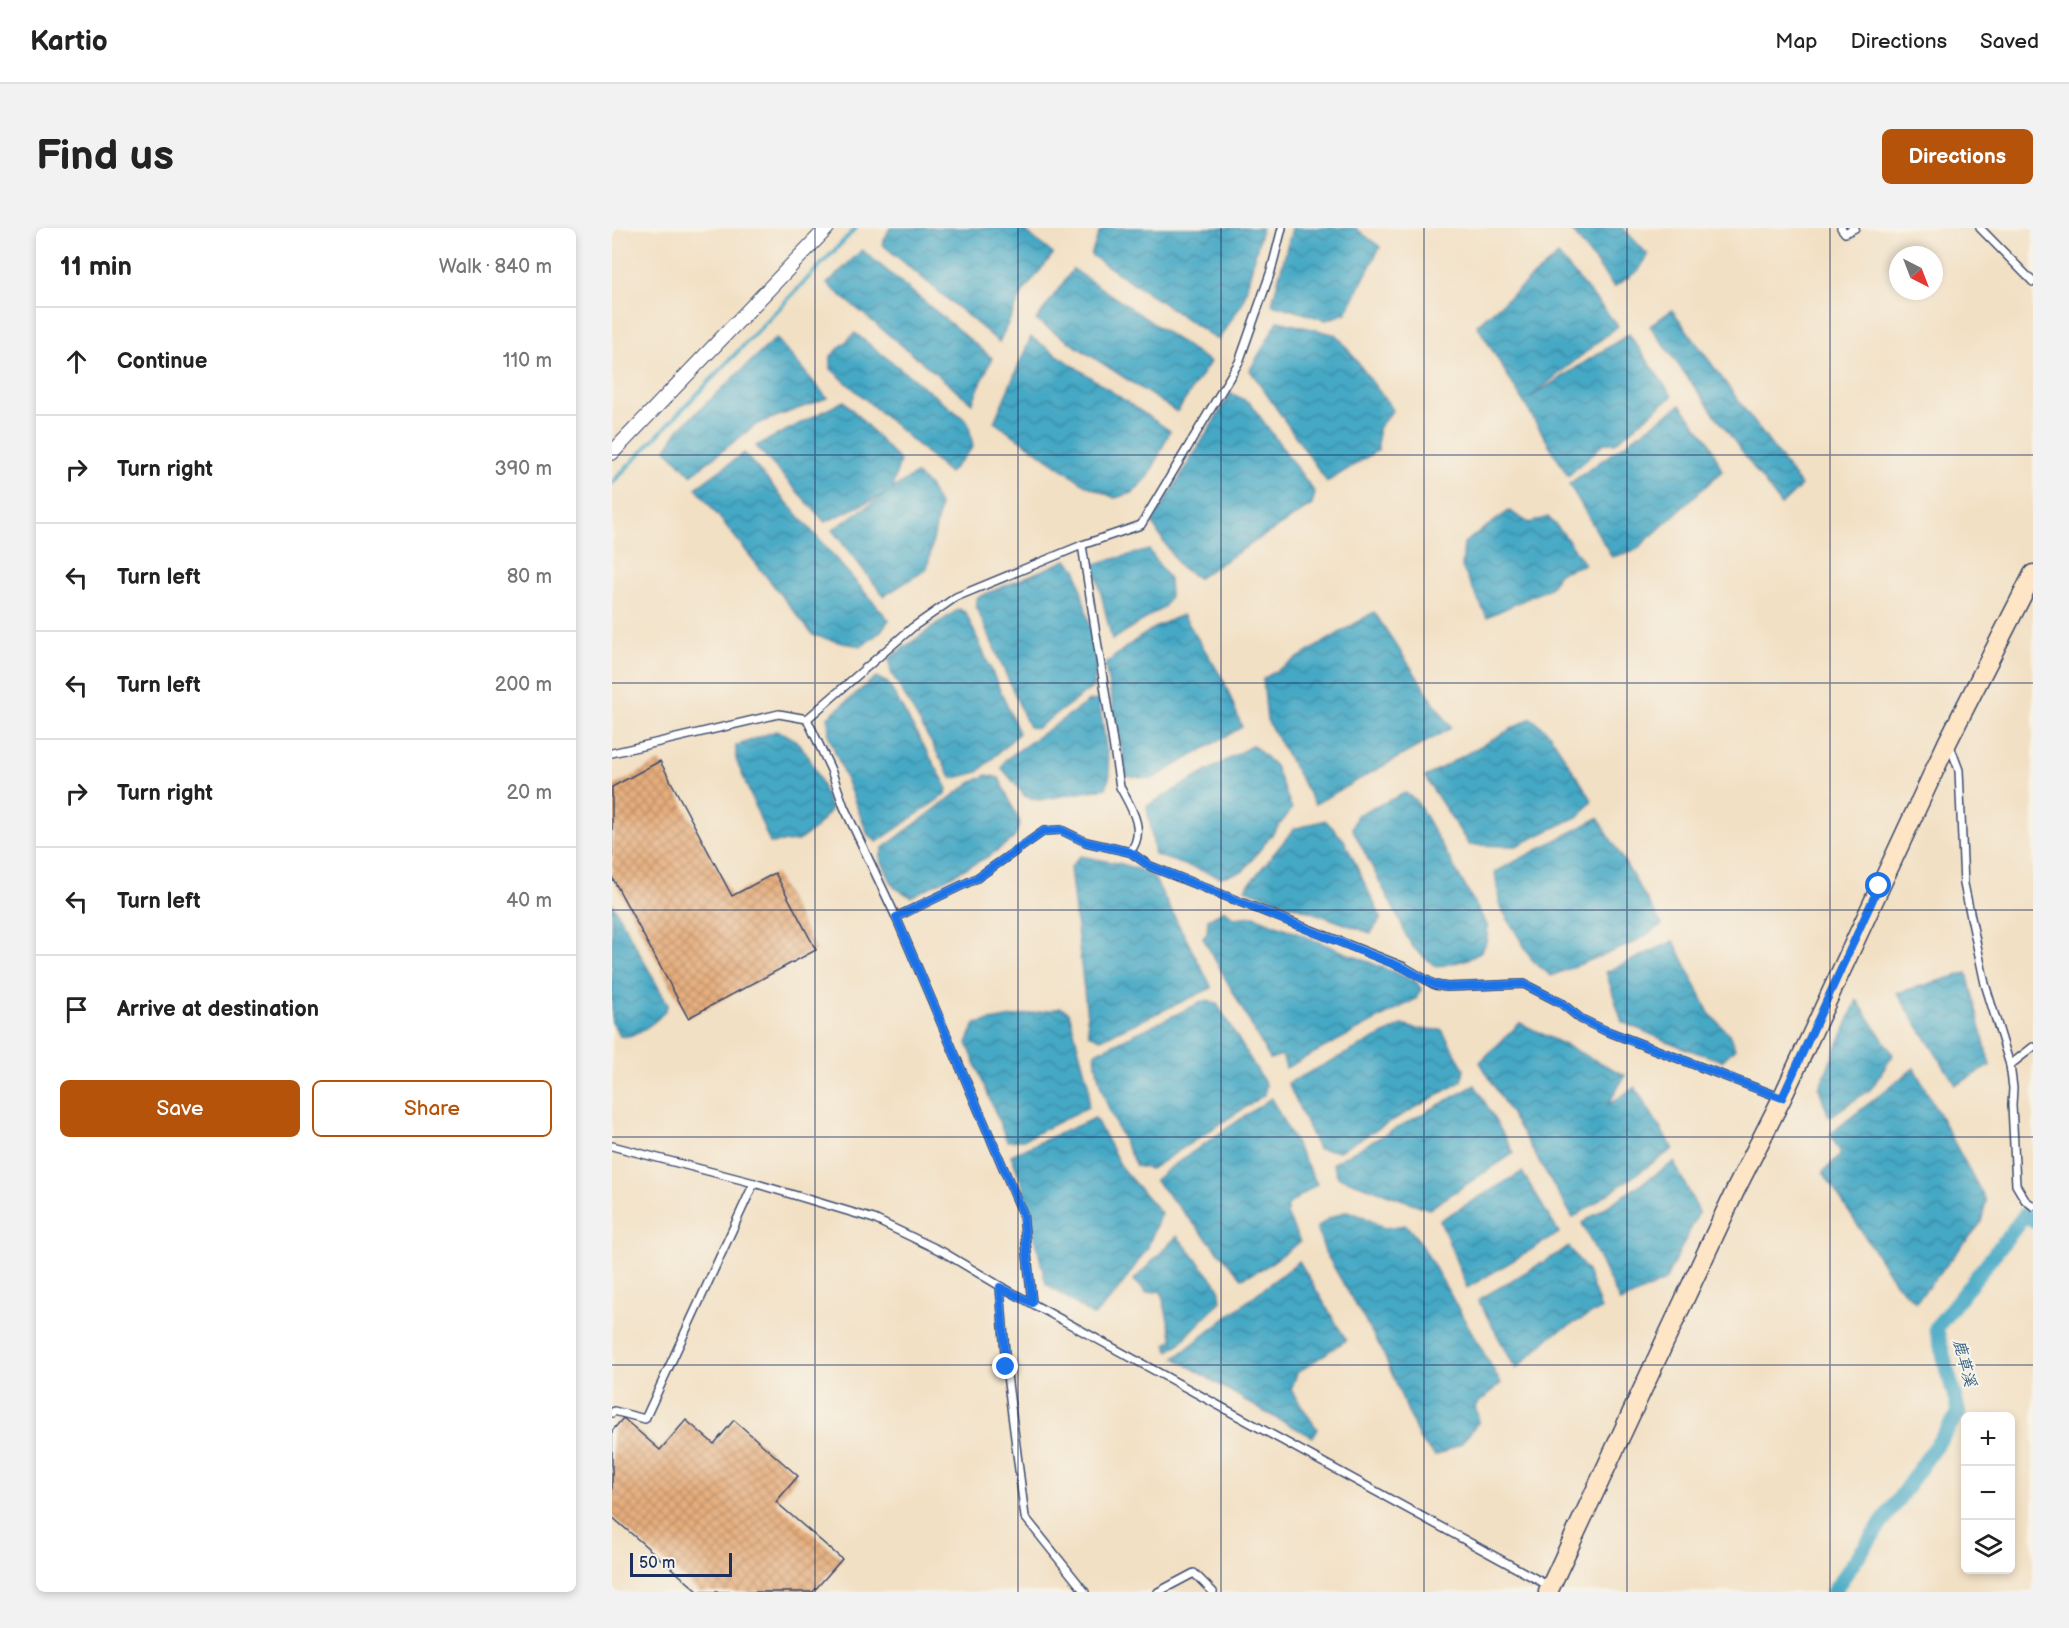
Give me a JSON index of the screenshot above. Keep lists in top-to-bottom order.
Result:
{
  "water": ["鹿草溪"],
  "scale_bar": "50 m",
  "north": "bottom right",
  "page": {
    "header": "Kartio",
    "nav": ["Map", "Directions", "Saved"],
    "buttons": [
      "Directions",
      ["Save", "Share"]
    ],
    "title": "Find us",
    "heading": ["11 min", "Walk · 840 m"],
    "list": [
      ["Continue", "110 m"],
      ["Turn right", "390 m"],
      ["Turn left", "80 m"],
      ["Turn left", "200 m"],
      ["Turn right", "20 m"],
      ["Turn left", "40 m"],
      "Arrive at destination"
    ],
    "map_buttons": ["+", "−"],
    "scale": "50 m"
  }
}
